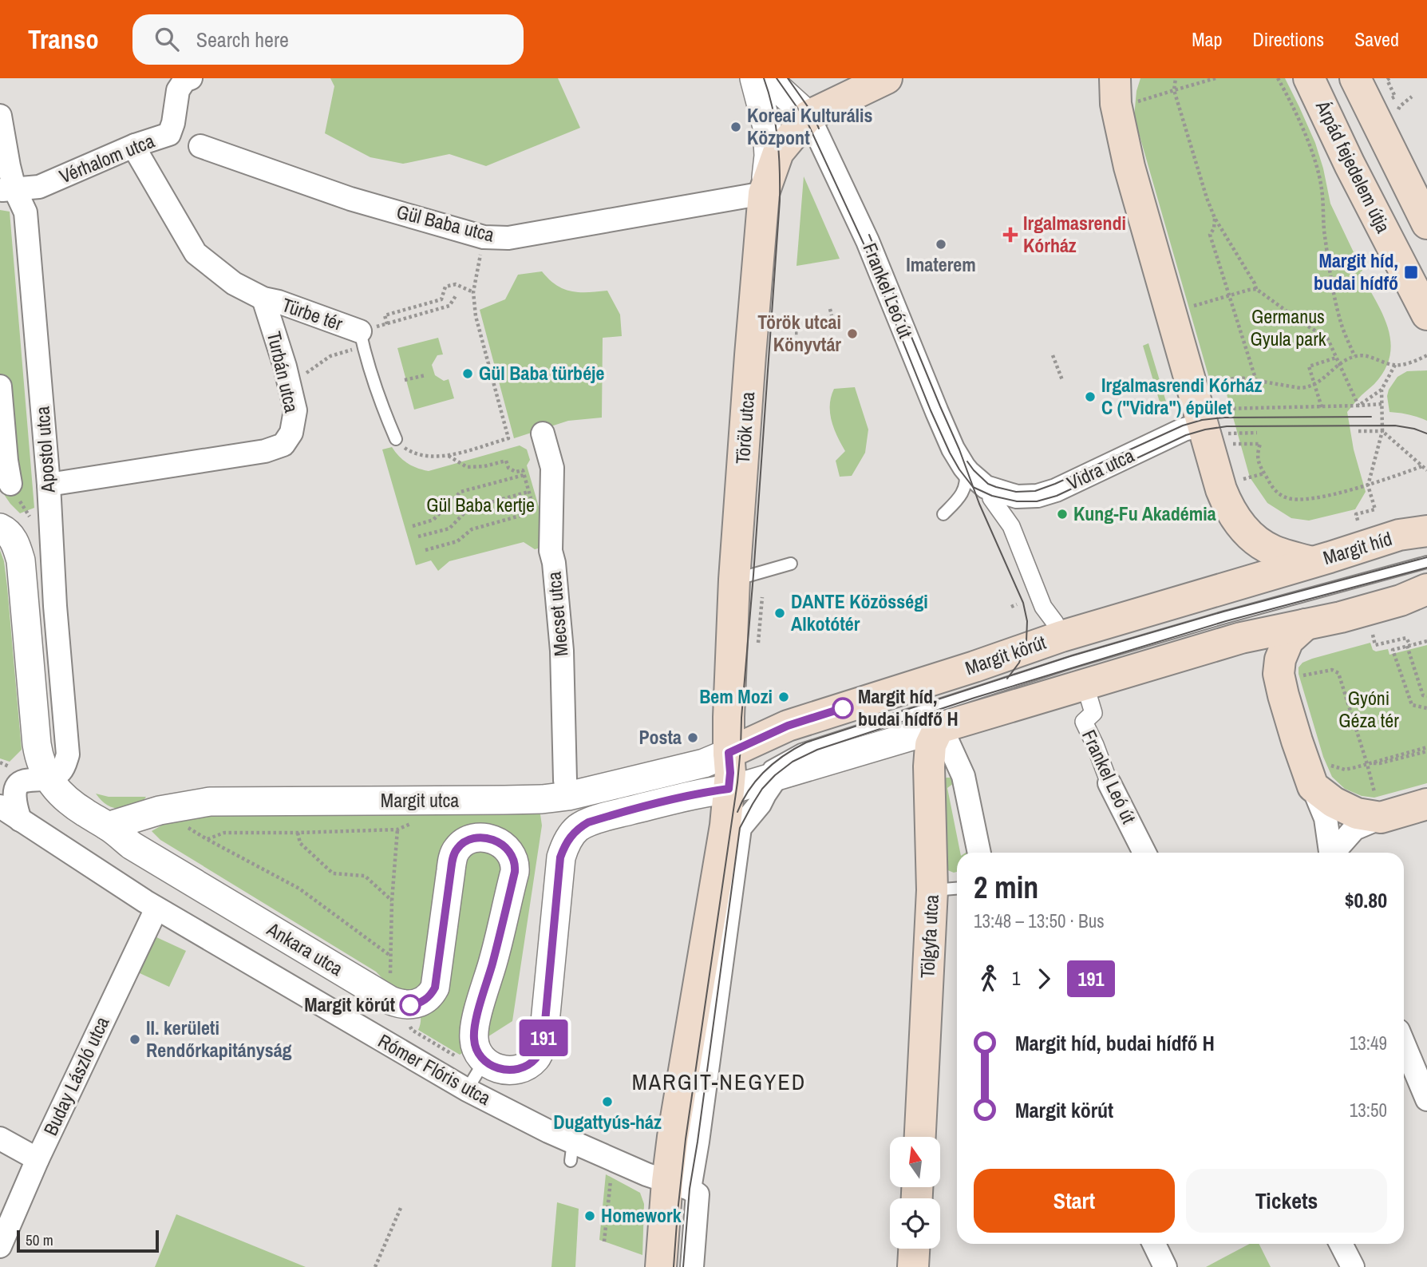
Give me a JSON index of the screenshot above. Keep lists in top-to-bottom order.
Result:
{
  "streets": {
    "main road": [
      "Árpád fejedelem útja",
      "Török utca",
      "Margit híd",
      "Margit körút",
      "Tölgyfa utca"
    ],
    "street": [
      "Vérhalom utca",
      "Gül Baba utca",
      "Frankel Leó út",
      "Türbe tér",
      "Turbán utca",
      "Apostol utca",
      "Vidra utca",
      "Mecset utca",
      "Margit utca",
      "Ankara utca",
      "Rómer Flóris utca",
      "Buday László utca"
    ]
  },
  "crossings": [
    ["Vérhalom utca", "Apostol utca"],
    ["Gül Baba utca", "Török utca"],
    ["Frankel Leó út", "Török utca"],
    ["Frankel Leó út", "Vidra utca"],
    ["Türbe tér", "Turbán utca"],
    ["Turbán utca", "Apostol utca"],
    ["Török utca", "Margit körút"],
    ["Török utca", "Margit utca"],
    ["Apostol utca", "Ankara utca"],
    ["Margit híd", "Margit körút"],
    ["Mecset utca", "Margit utca"],
    ["Margit körút", "Margit utca"],
    ["Margit utca", "Ankara utca"],
    ["Rómer Flóris utca", "Buday László utca"]
  ],
  "districts": ["MARGIT-NEGYED"],
  "parks": ["Germanus Gyula park", "Gül Baba kertje", "Gyóni Géza tér"],
  "places": {
    "other": [
      "Koreai Kulturális Központ",
      "Imaterem",
      "Török utcai Könyvtár",
      "Gül Baba türbéje",
      "Irgalmasrendi Kórház C (\"Vidra\") épület",
      "Kung-Fu Akadémia",
      "DANTE Közösségi Alkotótér",
      "Bem Mozi",
      "Margit híd, budai hídfő H",
      "Posta",
      "Margit körút",
      "II. kerületi Rendőrkapitányság",
      "Dugattyús-ház",
      "Homework"
    ],
    "health": ["Irgalmasrendi Kórház"],
    "transit": ["Margit híd, budai hídfő"]
  },
  "lines": ["bus line 191"],
  "scale_bar": "50 m",
  "north": "top",
  "page": {
    "header": "Transo",
    "search": "Search here",
    "nav": ["Map", "Directions", "Saved"],
    "on_map": "191",
    "heading": ["2 min", "13:48 – 13:50 · Bus", "$0.80"],
    "legs": ["1", "191"],
    "list": [
      {
        "name": "Margit híd, budai hídfő H",
        "value": "13:49"
      },
      {
        "name": "Margit körút",
        "value": "13:50"
      }
    ],
    "buttons": ["Start", "Tickets"],
    "scale": "50 m"
  }
}
